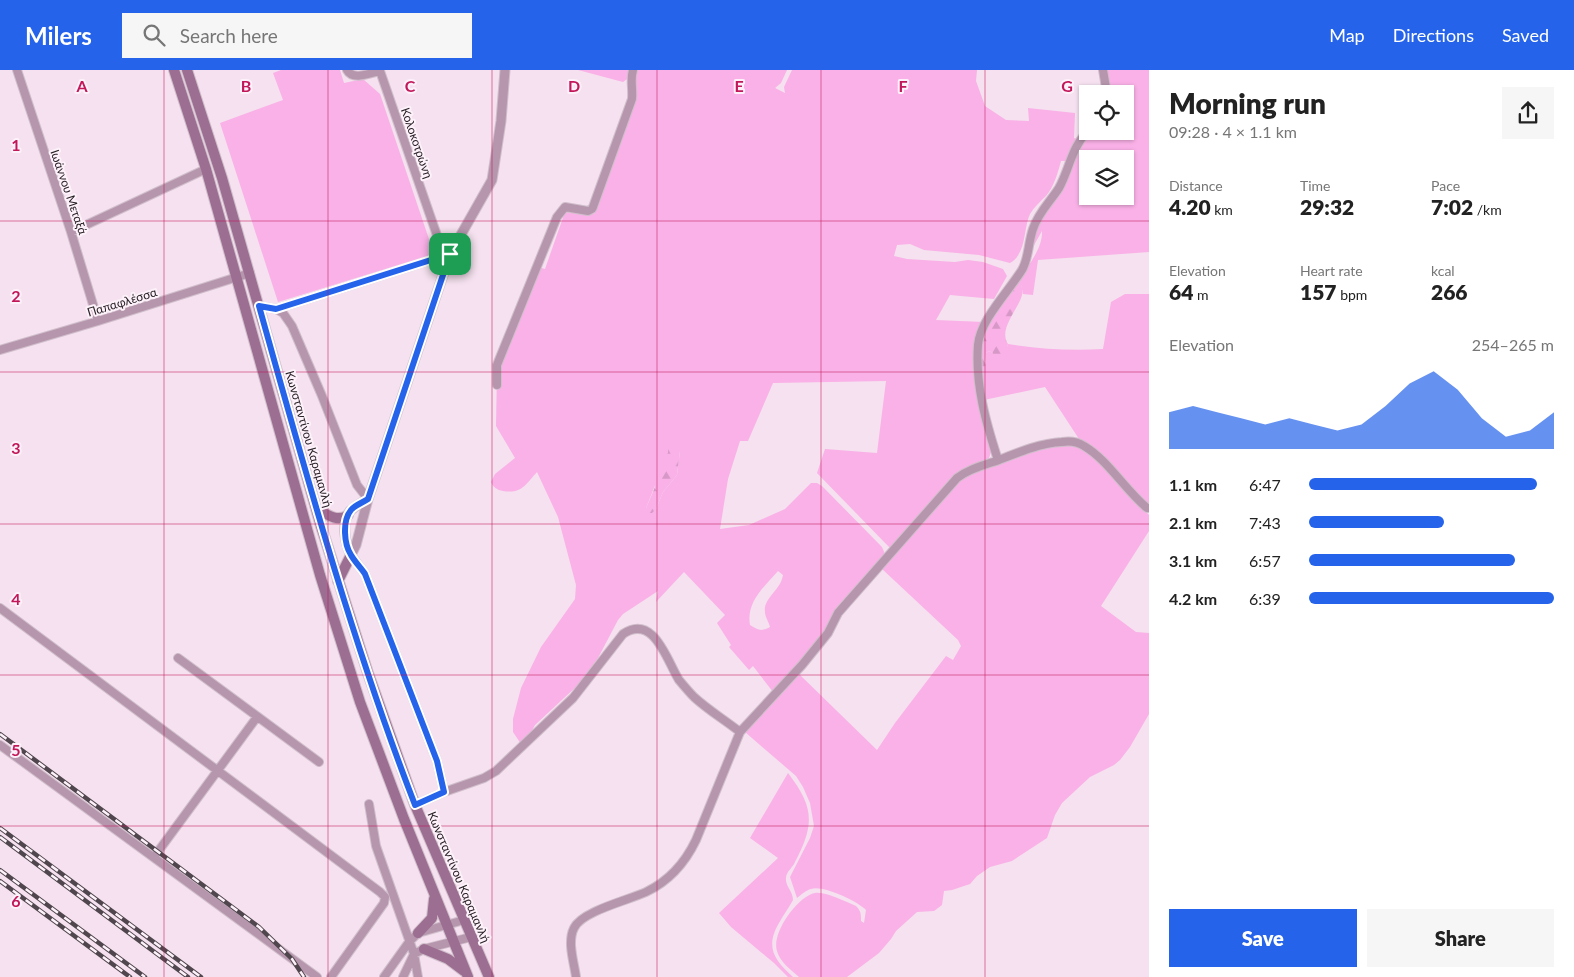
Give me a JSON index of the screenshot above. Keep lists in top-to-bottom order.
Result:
{
  "streets": {
    "main road": ["Κωνσταντίνου Καραμανλή"],
    "street": ["Κολοκοτρώνη", "Ιωάννου Μεταξά", "Παπαφλέσσα"]
  },
  "crossings": [
    ["Ιωάννου Μεταξά", "Παπαφλέσσα"],
    ["Παπαφλέσσα", "Κωνσταντίνου Καραμανλή"]
  ],
  "page": {
    "header": "Milers",
    "search": "Search here",
    "nav": ["Map", "Directions", "Saved"],
    "heading": ["Morning run", "09:28 · 4 × 1.1 km"],
    "stats": [
      ["Distance", "4.20 km"],
      ["Time", "29:32"],
      ["Pace", "7:02 /km"],
      ["Elevation", "64 m"],
      ["Heart rate", "157 bpm"],
      ["kcal", "266"]
    ],
    "chart": ["Elevation", "254–265 m"],
    "list": [
      {
        "name": "1.1 km",
        "note": "6:47"
      },
      {
        "name": "2.1 km",
        "note": "7:43"
      },
      {
        "name": "3.1 km",
        "note": "6:57"
      },
      {
        "name": "4.2 km",
        "note": "6:39"
      }
    ],
    "buttons": ["Save", "Share"]
  },
  "grid": {
    "columns": [
      "A",
      "B",
      "C",
      "D",
      "E",
      "F",
      "G"
    ],
    "rows": [
      "1",
      "2",
      "3",
      "4",
      "5",
      "6"
    ]
  }
}
